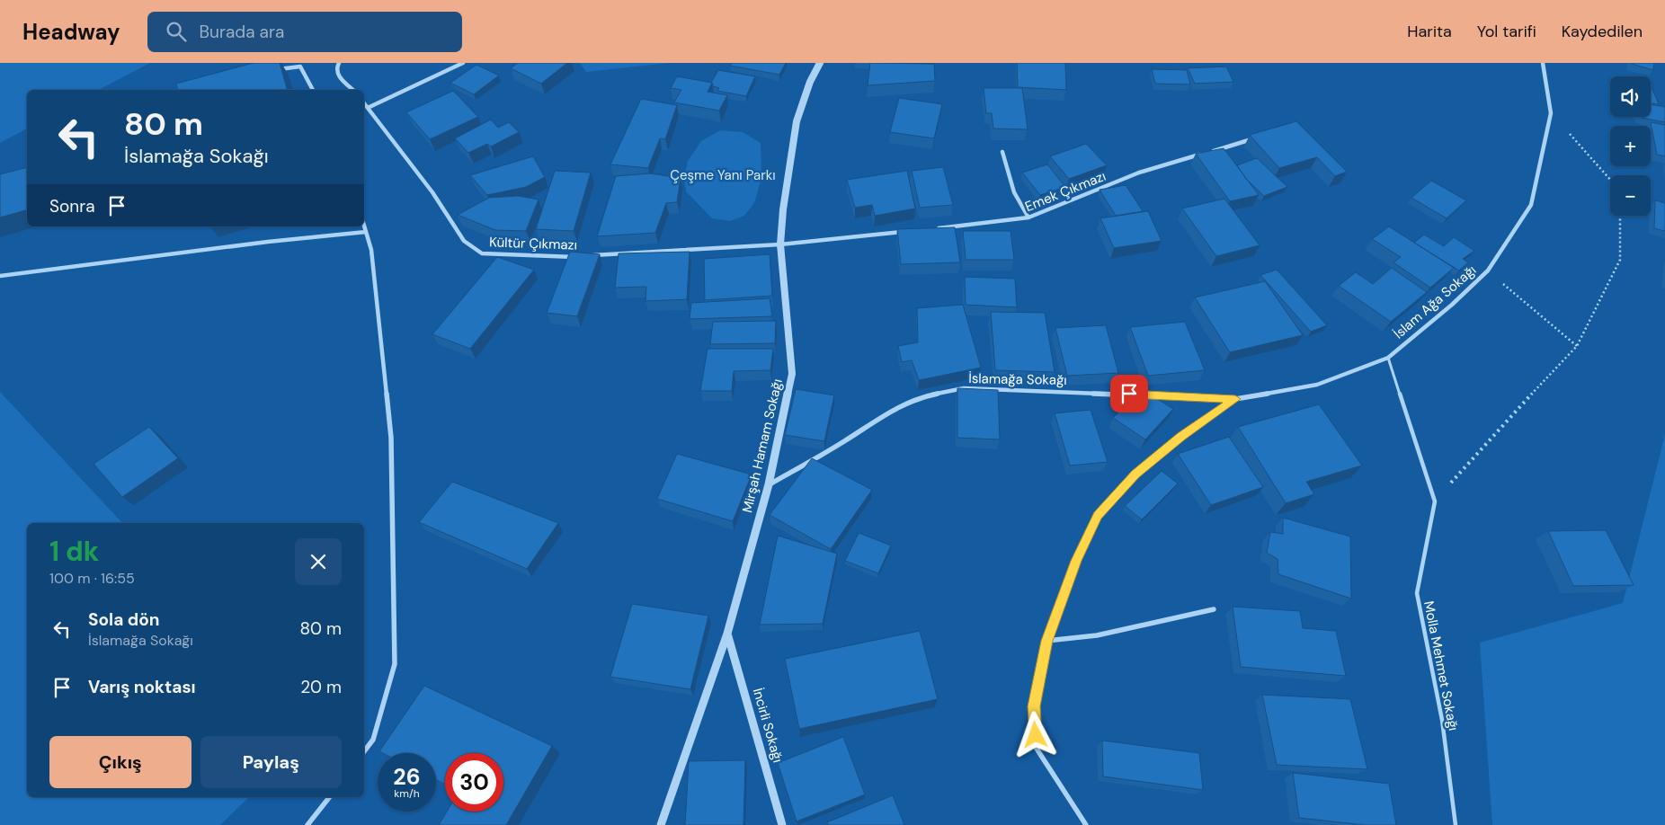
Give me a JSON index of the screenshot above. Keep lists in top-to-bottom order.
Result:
{
  "streets": {
    "street": [
      "Emek Çıkmazı",
      "Kültür Çıkmazı",
      "İslam Ağa Sokağı",
      "İslamağa Sokağı",
      "Mirşah Hamam Sokağı",
      "İncirli Sokağı"
    ],
    "lane": ["Molla Mehmet Sokağı"]
  },
  "crossings": [
    ["Kültür Çıkmazı", "Mirşah Hamam Sokağı"],
    ["İslam Ağa Sokağı", "İslamağa Sokağı"],
    ["İslam Ağa Sokağı", "Molla Mehmet Sokağı"],
    ["İslamağa Sokağı", "Mirşah Hamam Sokağı"],
    ["Mirşah Hamam Sokağı", "İncirli Sokağı"]
  ],
  "parks": ["Çeşme Yanı Parkı"],
  "page": {
    "header": "Headway",
    "search": "Burada ara",
    "nav": ["Harita", "Yol tarifi", "Kaydedilen"],
    "map_buttons": ["+", "−"],
    "turn": ["80 m", "İslamağa Sokağı"],
    "then": "Sonra",
    "heading": ["1 dk", "100 m · 16:55"],
    "list": [
      {
        "name": "Sola dön",
        "note": "İslamağa Sokağı",
        "value": "80 m"
      },
      {
        "name": "Varış noktası",
        "value": "20 m"
      }
    ],
    "buttons": ["Çıkış", "Paylaş"],
    "speed": "26 km/h",
    "limit": "30"
  }
}
